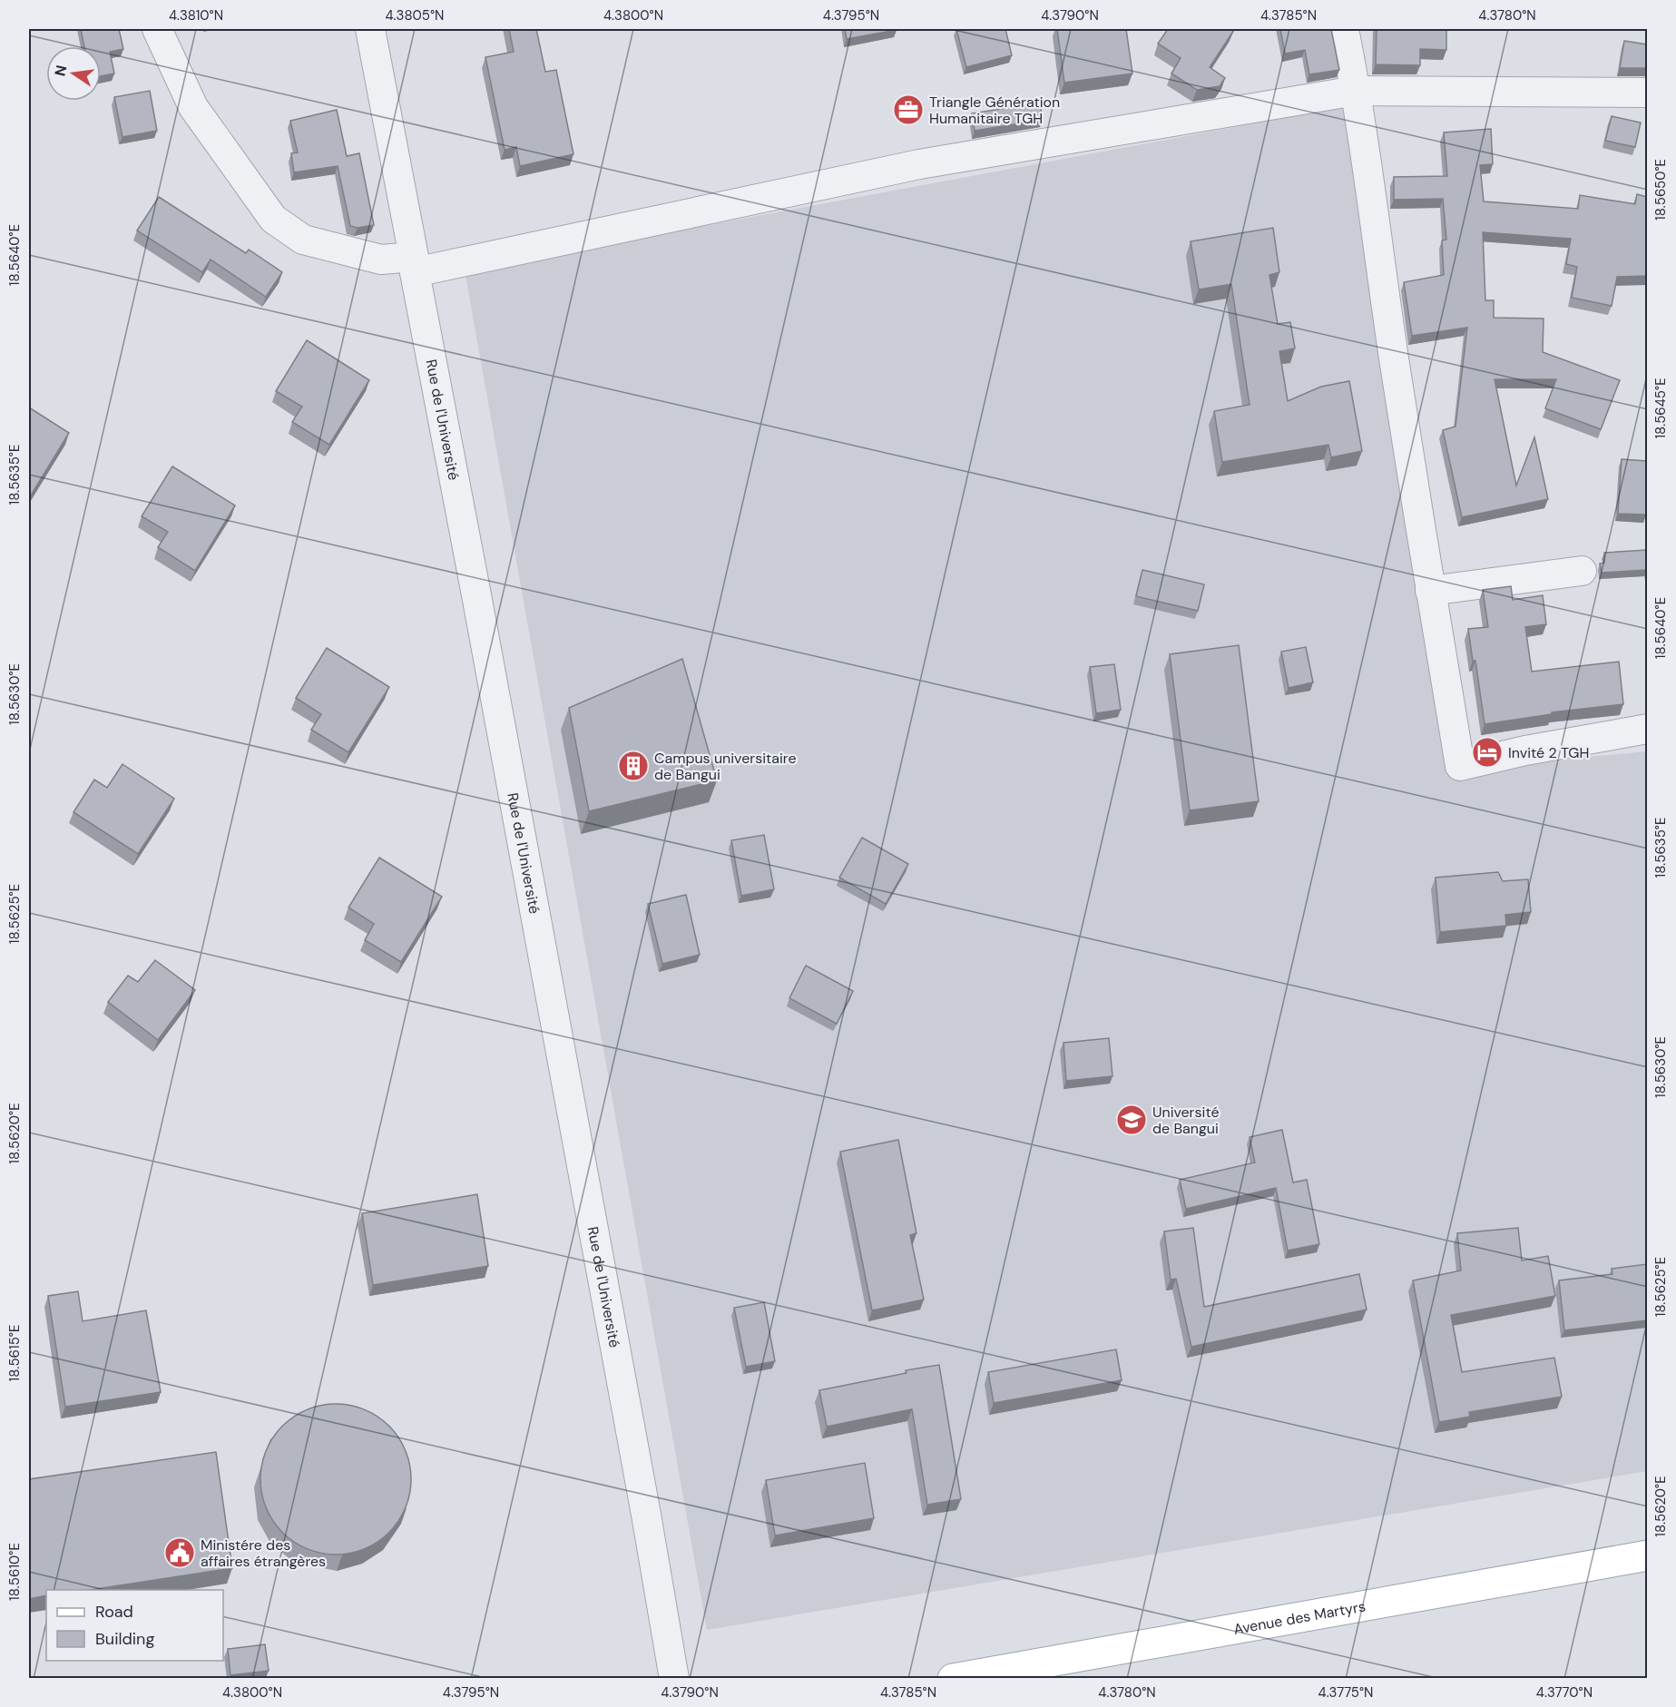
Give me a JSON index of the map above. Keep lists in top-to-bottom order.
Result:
{
  "streets": {
    "main road": ["Avenue des Martyrs"],
    "street": ["Rue de l'Université"]
  },
  "places": {
    "office": ["Triangle Génération Humanitaire TGH"],
    "hotel": ["Invité 2 TGH"],
    "building": ["Campus universitaire de Bangui"],
    "school or university": ["Université de Bangui"],
    "public building": ["Ministére des affaires étrangères"]
  },
  "legend": ["Road", "Building"],
  "north": "left",
  "coordinates": [
    "4.3810°N",
    "4.3805°N",
    "4.3800°N",
    "4.3795°N",
    "4.3790°N",
    "4.3785°N",
    "4.3780°N",
    "18.5650°E",
    "18.5640°E",
    "18.5645°E",
    "18.5635°E",
    "18.5630°E",
    "18.5625°E",
    "18.5620°E",
    "18.5615°E",
    "18.5610°E",
    "4.3775°N",
    "4.3770°N"
  ]
}
